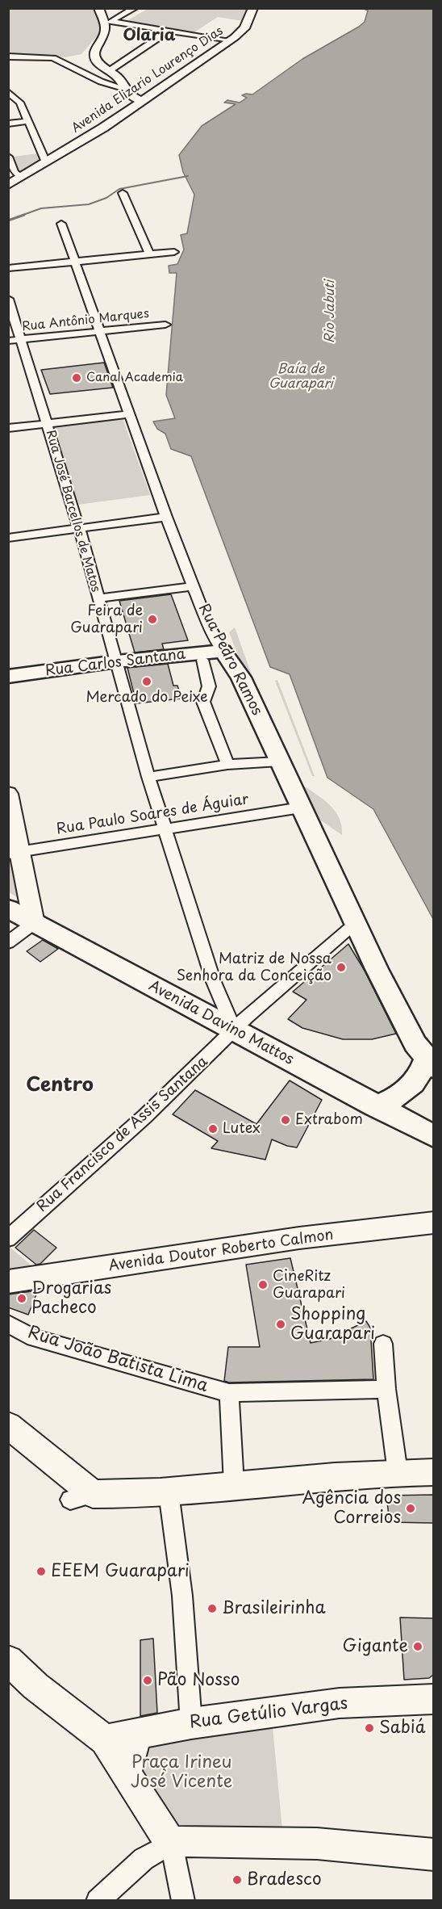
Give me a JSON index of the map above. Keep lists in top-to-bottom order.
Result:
{
  "streets": {
    "main road": ["Rua Pedro Ramos", "Rua Carlos Santana", "Avenida Davino Mattos"],
    "street": [
      "Avenida Elizario Lourenço Dias",
      "Rua Antônio Marques",
      "Rua José Barcellos de Matos",
      "Rua Paulo Soares de Águiar",
      "Rua Francisco de Assis Santana",
      "Avenida Doutor Roberto Calmon",
      "Rua João Batista Lima",
      "Rua Getúlio Vargas"
    ]
  },
  "crossings": [
    ["Rua Antônio Marques", "Rua José Barcellos de Matos"],
    ["Rua Antônio Marques", "Rua Pedro Ramos"],
    ["Rua José Barcellos de Matos", "Rua Pedro Ramos"],
    ["Rua José Barcellos de Matos", "Rua Carlos Santana"],
    ["Rua José Barcellos de Matos", "Rua Paulo Soares de Águiar"],
    ["Rua José Barcellos de Matos", "Avenida Davino Mattos"],
    ["Rua José Barcellos de Matos", "Rua Francisco de Assis Santana"],
    ["Rua Pedro Ramos", "Rua Carlos Santana"],
    ["Rua Pedro Ramos", "Rua Paulo Soares de Águiar"],
    ["Rua Pedro Ramos", "Rua Francisco de Assis Santana"],
    ["Avenida Davino Mattos", "Rua Francisco de Assis Santana"]
  ],
  "districts": ["Olaria", "Centro"],
  "water": ["Rio Jabuti", "Baía de Guarapari"],
  "parks": ["Praça Irineu José Vicente"],
  "places": [
    "Canal Academia",
    "Feira de Guarapari",
    "Mercado do Peixe",
    "Matriz de Nossa Senhora da Conceição",
    "Extrabom",
    "Lutex",
    "CineRitz Guarapari",
    "Drogarias Pacheco",
    "Shopping Guarapari",
    "Agência dos Correios",
    "EEEM Guarapari",
    "Brasileirinha",
    "Gigante",
    "Pão Nosso",
    "Sabiá",
    "Bradesco"
  ]
}
